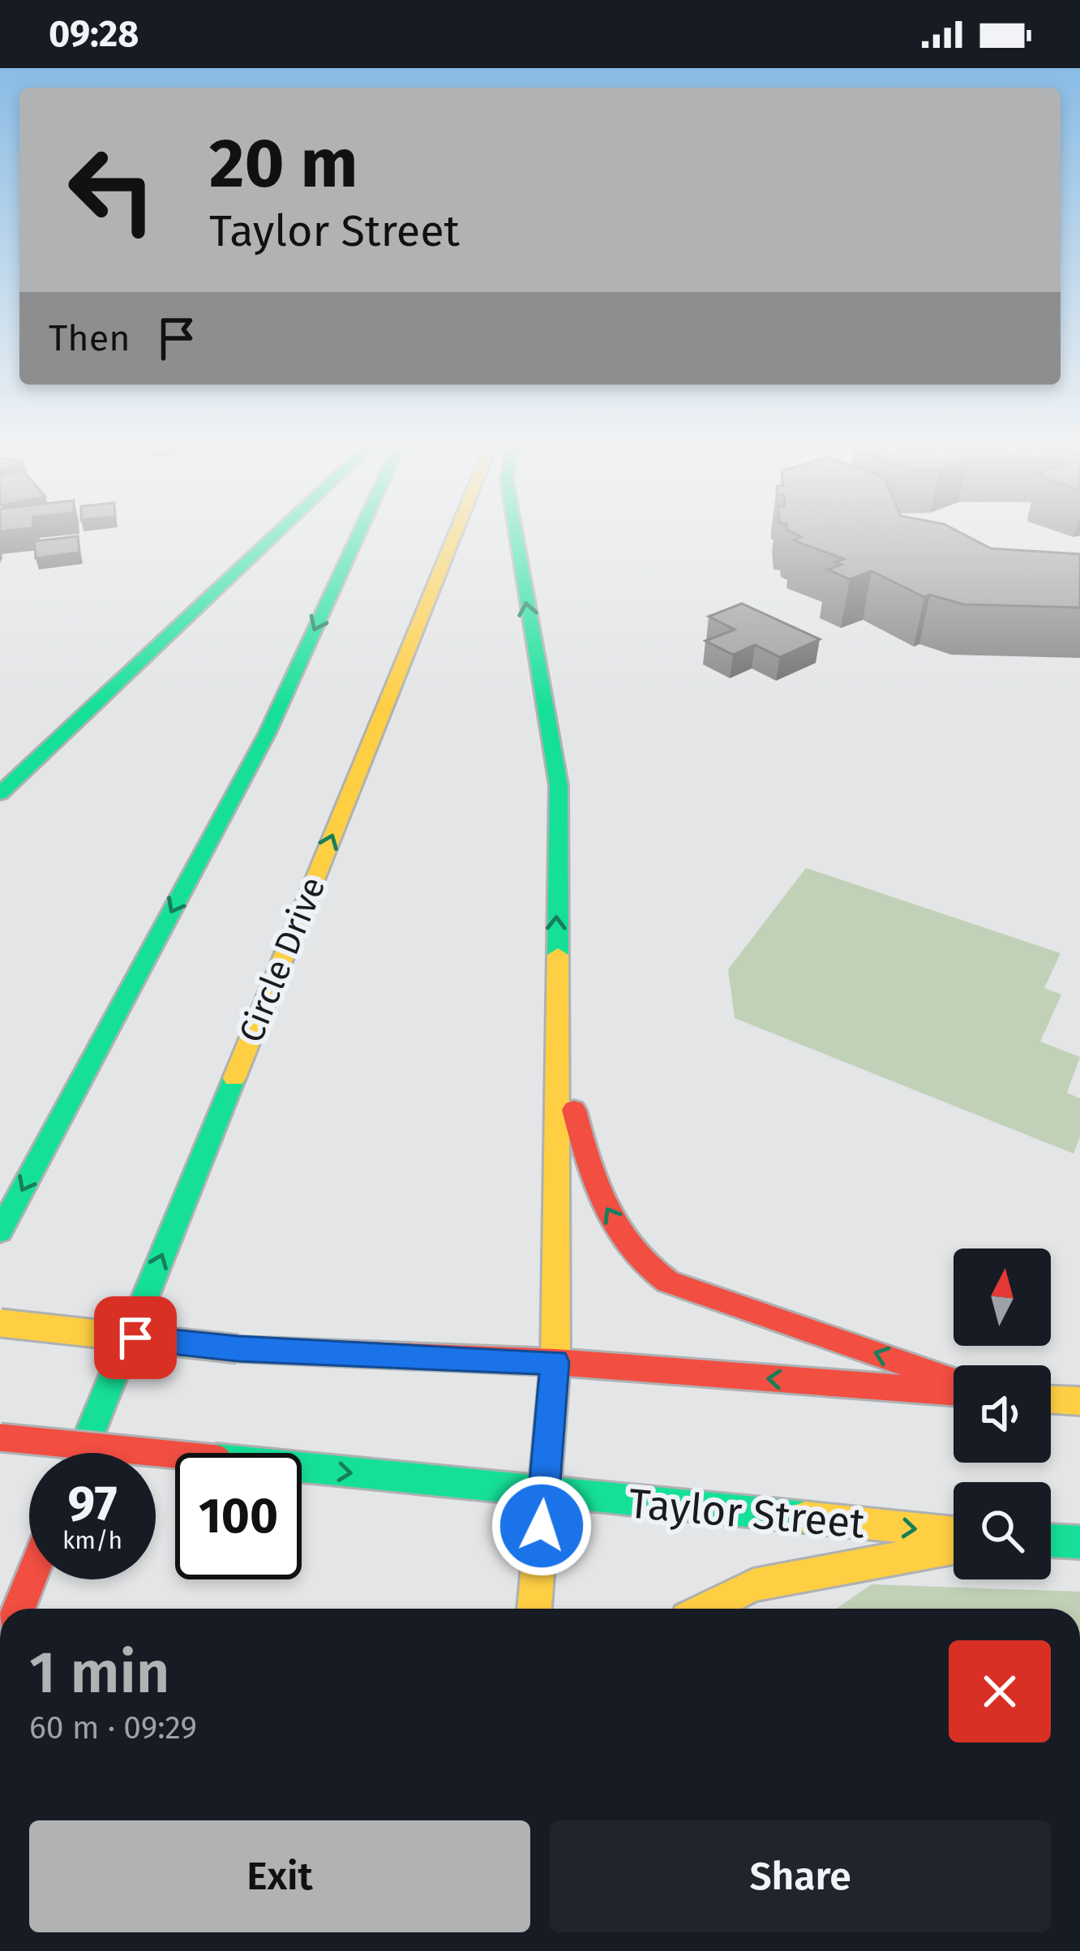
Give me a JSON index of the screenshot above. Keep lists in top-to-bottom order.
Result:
{
  "streets": {
    "main road": ["Circle Drive", "Taylor Street"]
  },
  "north": "top",
  "page": {
    "status": "09:28",
    "turn": ["20 m", "Taylor Street"],
    "then": "Then",
    "speed": "97 km/h",
    "limit": "100",
    "heading": ["1 min", "60 m · 09:29"],
    "buttons": ["Exit", "Share"]
  }
}
